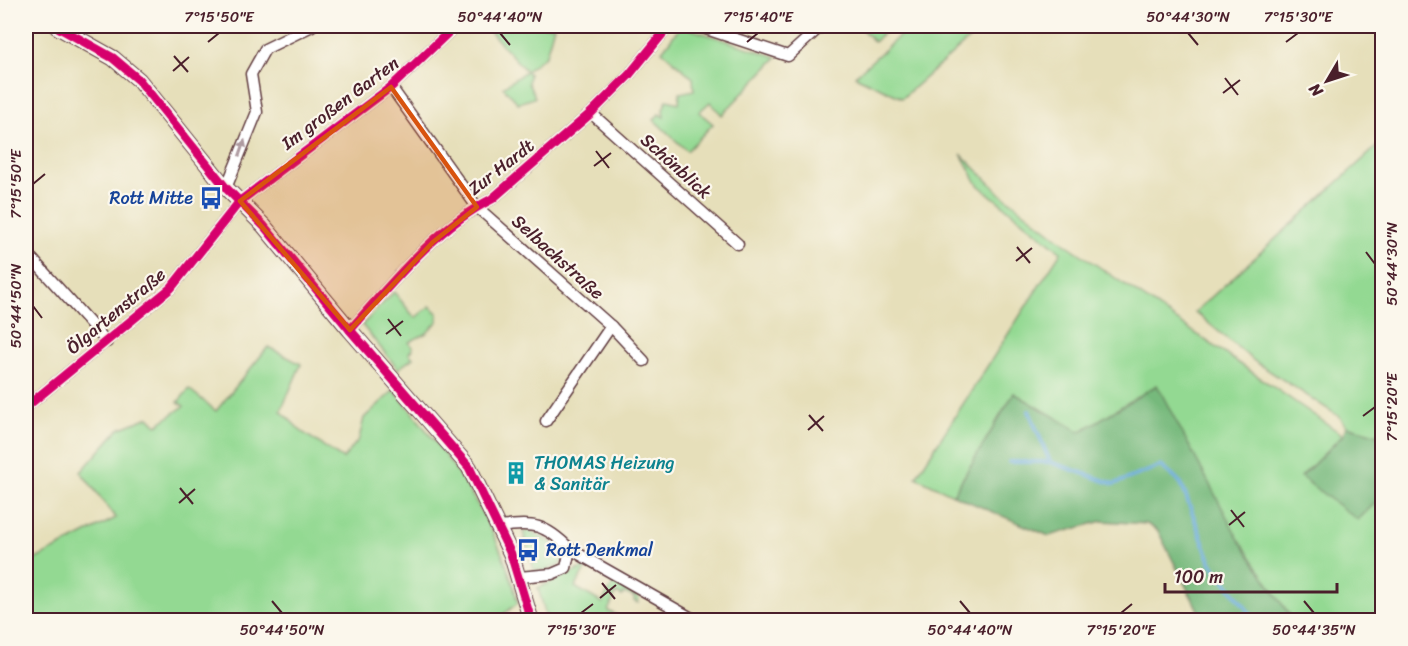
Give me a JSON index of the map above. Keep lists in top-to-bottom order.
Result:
{
  "streets": {
    "street": [
      "Im großen Garten",
      "Schönblick",
      "Zur Hardt",
      "Selbachstraße",
      "Ölgartenstraße"
    ]
  },
  "crossings": [
    ["Im großen Garten", "Selbachstraße"],
    ["Im großen Garten", "Ölgartenstraße"],
    ["Schönblick", "Zur Hardt"],
    ["Zur Hardt", "Selbachstraße"]
  ],
  "places": {
    "bus stop": ["Rott Mitte", "Rott Denkmal"],
    "building": ["THOMAS Heizung & Sanitär"]
  },
  "scale_bar": "100 m",
  "north": "bottom left",
  "coordinates": [
    "7°15'50\"E",
    "50°44'40\"N",
    "7°15'40\"E",
    "50°44'30\"N",
    "7°15'30\"E",
    "50°44'50\"N",
    "7°15'20\"E",
    "50°44'35\"N"
  ]
}
